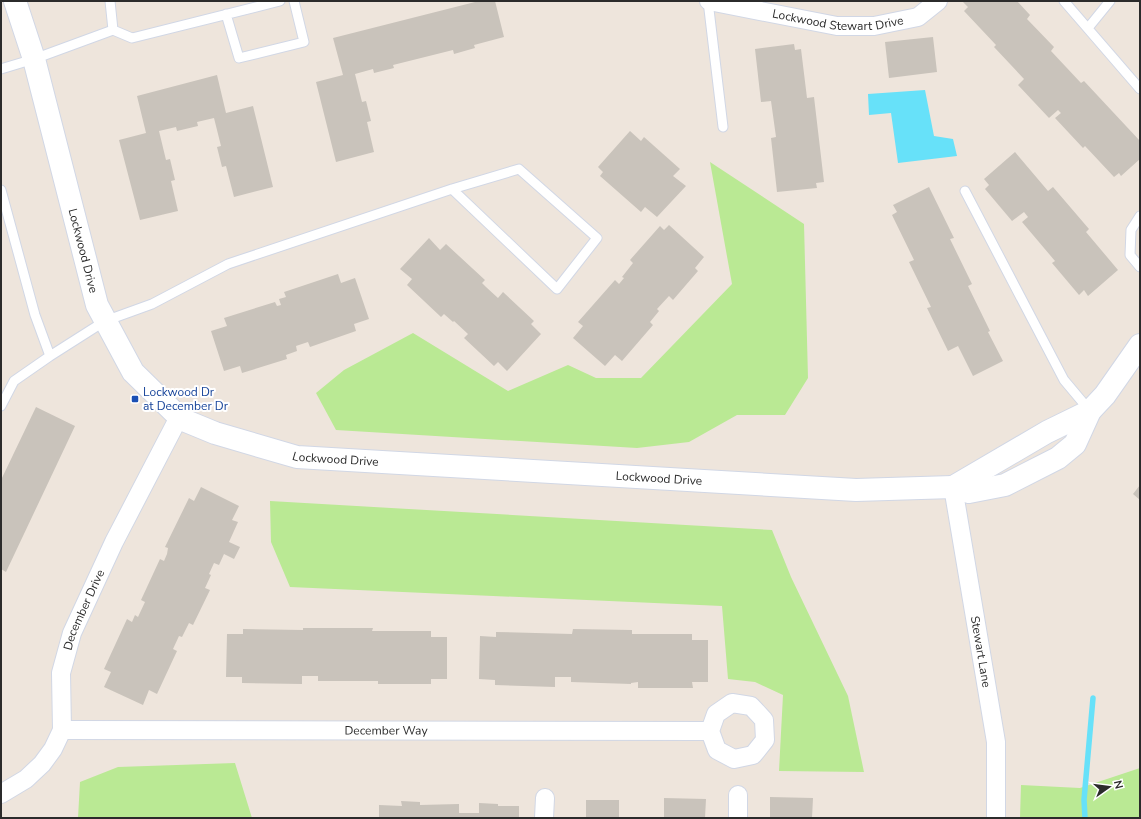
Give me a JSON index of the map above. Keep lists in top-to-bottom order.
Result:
{
  "streets": {
    "street": [
      "Lockwood Stewart Drive",
      "Lockwood Drive",
      "December Drive",
      "Stewart Lane",
      "December Way"
    ]
  },
  "crossings": [
    ["Lockwood Drive", "December Drive"],
    ["Lockwood Drive", "Stewart Lane"],
    ["December Drive", "December Way"]
  ],
  "places": {
    "transit": ["Lockwood Dr at December Dr"]
  },
  "north": "right"
}
